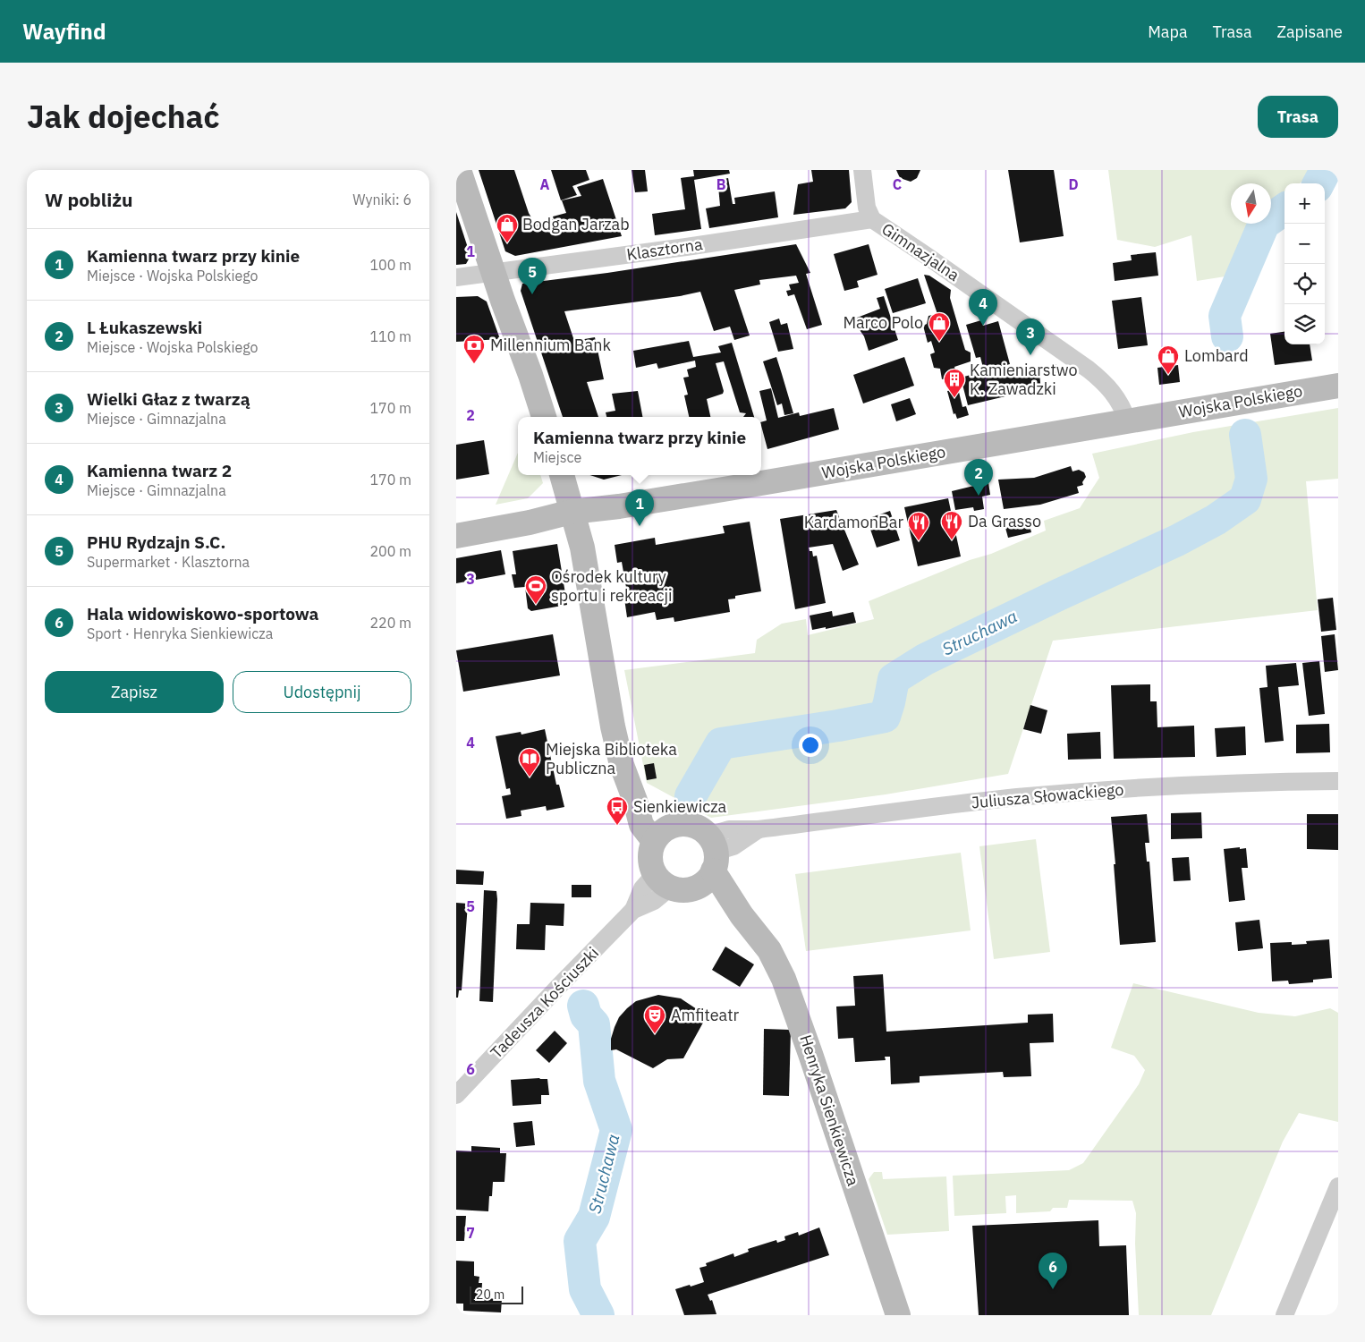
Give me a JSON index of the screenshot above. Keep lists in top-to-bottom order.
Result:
{
  "streets": {
    "street": [
      "Klasztorna",
      "Gimnazjalna",
      "Wojska Polskiego",
      "Juliusza Słowackiego",
      "Tadeusza Kościuszki",
      "Henryka Sienkiewicza"
    ]
  },
  "crossings": [
    ["Klasztorna", "Gimnazjalna"],
    ["Gimnazjalna", "Wojska Polskiego"],
    ["Juliusza Słowackiego", "Tadeusza Kościuszki"],
    ["Juliusza Słowackiego", "Henryka Sienkiewicza"],
    ["Tadeusza Kościuszki", "Henryka Sienkiewicza"]
  ],
  "water": ["Struchawa"],
  "places": {
    "shop": ["Bodgan Jarzab", "Marco Polo", "Lombard"],
    "bank": ["Millennium Bank"],
    "building": ["Kamieniarstwo K. Zawadzki"],
    "restaurant": ["Da Grasso", "KardamonBar"],
    "sports": ["Ośrodek kultury sportu i rekreacji"],
    "library": ["Miejska Biblioteka Publiczna"],
    "bus stop": ["Sienkiewicza"],
    "theatre": ["Amfiteatr"]
  },
  "scale_bar": "20 m",
  "north": "bottom",
  "page": {
    "header": "Wayfind",
    "nav": ["Mapa", "Trasa", "Zapisane"],
    "title": "Jak dojechać",
    "buttons": [
      "Trasa",
      ["Zapisz", "Udostępnij"]
    ],
    "heading": ["W pobliżu", "Wyniki: 6"],
    "map_buttons": ["+", "−"],
    "list": [
      {
        "mark": "1",
        "name": "Kamienna twarz przy kinie",
        "note": "Miejsce · Wojska Polskiego",
        "value": "100 m"
      },
      {
        "mark": "2",
        "name": "L Łukaszewski",
        "note": "Miejsce · Wojska Polskiego",
        "value": "110 m"
      },
      {
        "mark": "3",
        "name": "Wielki Głaz z twarzą",
        "note": "Miejsce · Gimnazjalna",
        "value": "170 m"
      },
      {
        "mark": "4",
        "name": "Kamienna twarz 2",
        "note": "Miejsce · Gimnazjalna",
        "value": "170 m"
      },
      {
        "mark": "5",
        "name": "PHU Rydzajn S.C.",
        "note": "Supermarket · Klasztorna",
        "value": "200 m"
      },
      {
        "mark": "6",
        "name": "Hala widowiskowo-sportowa",
        "note": "Sport · Henryka Sienkiewicza",
        "value": "220 m"
      }
    ],
    "pins": [
      "5",
      "4",
      "3",
      "2",
      "1",
      "6"
    ],
    "popup": ["Kamienna twarz przy kinie", "Miejsce"],
    "scale": "20 m"
  },
  "grid": {
    "columns": [
      "A",
      "B",
      "C",
      "D"
    ],
    "rows": [
      "1",
      "2",
      "3",
      "4",
      "5",
      "6",
      "7"
    ]
  }
}
